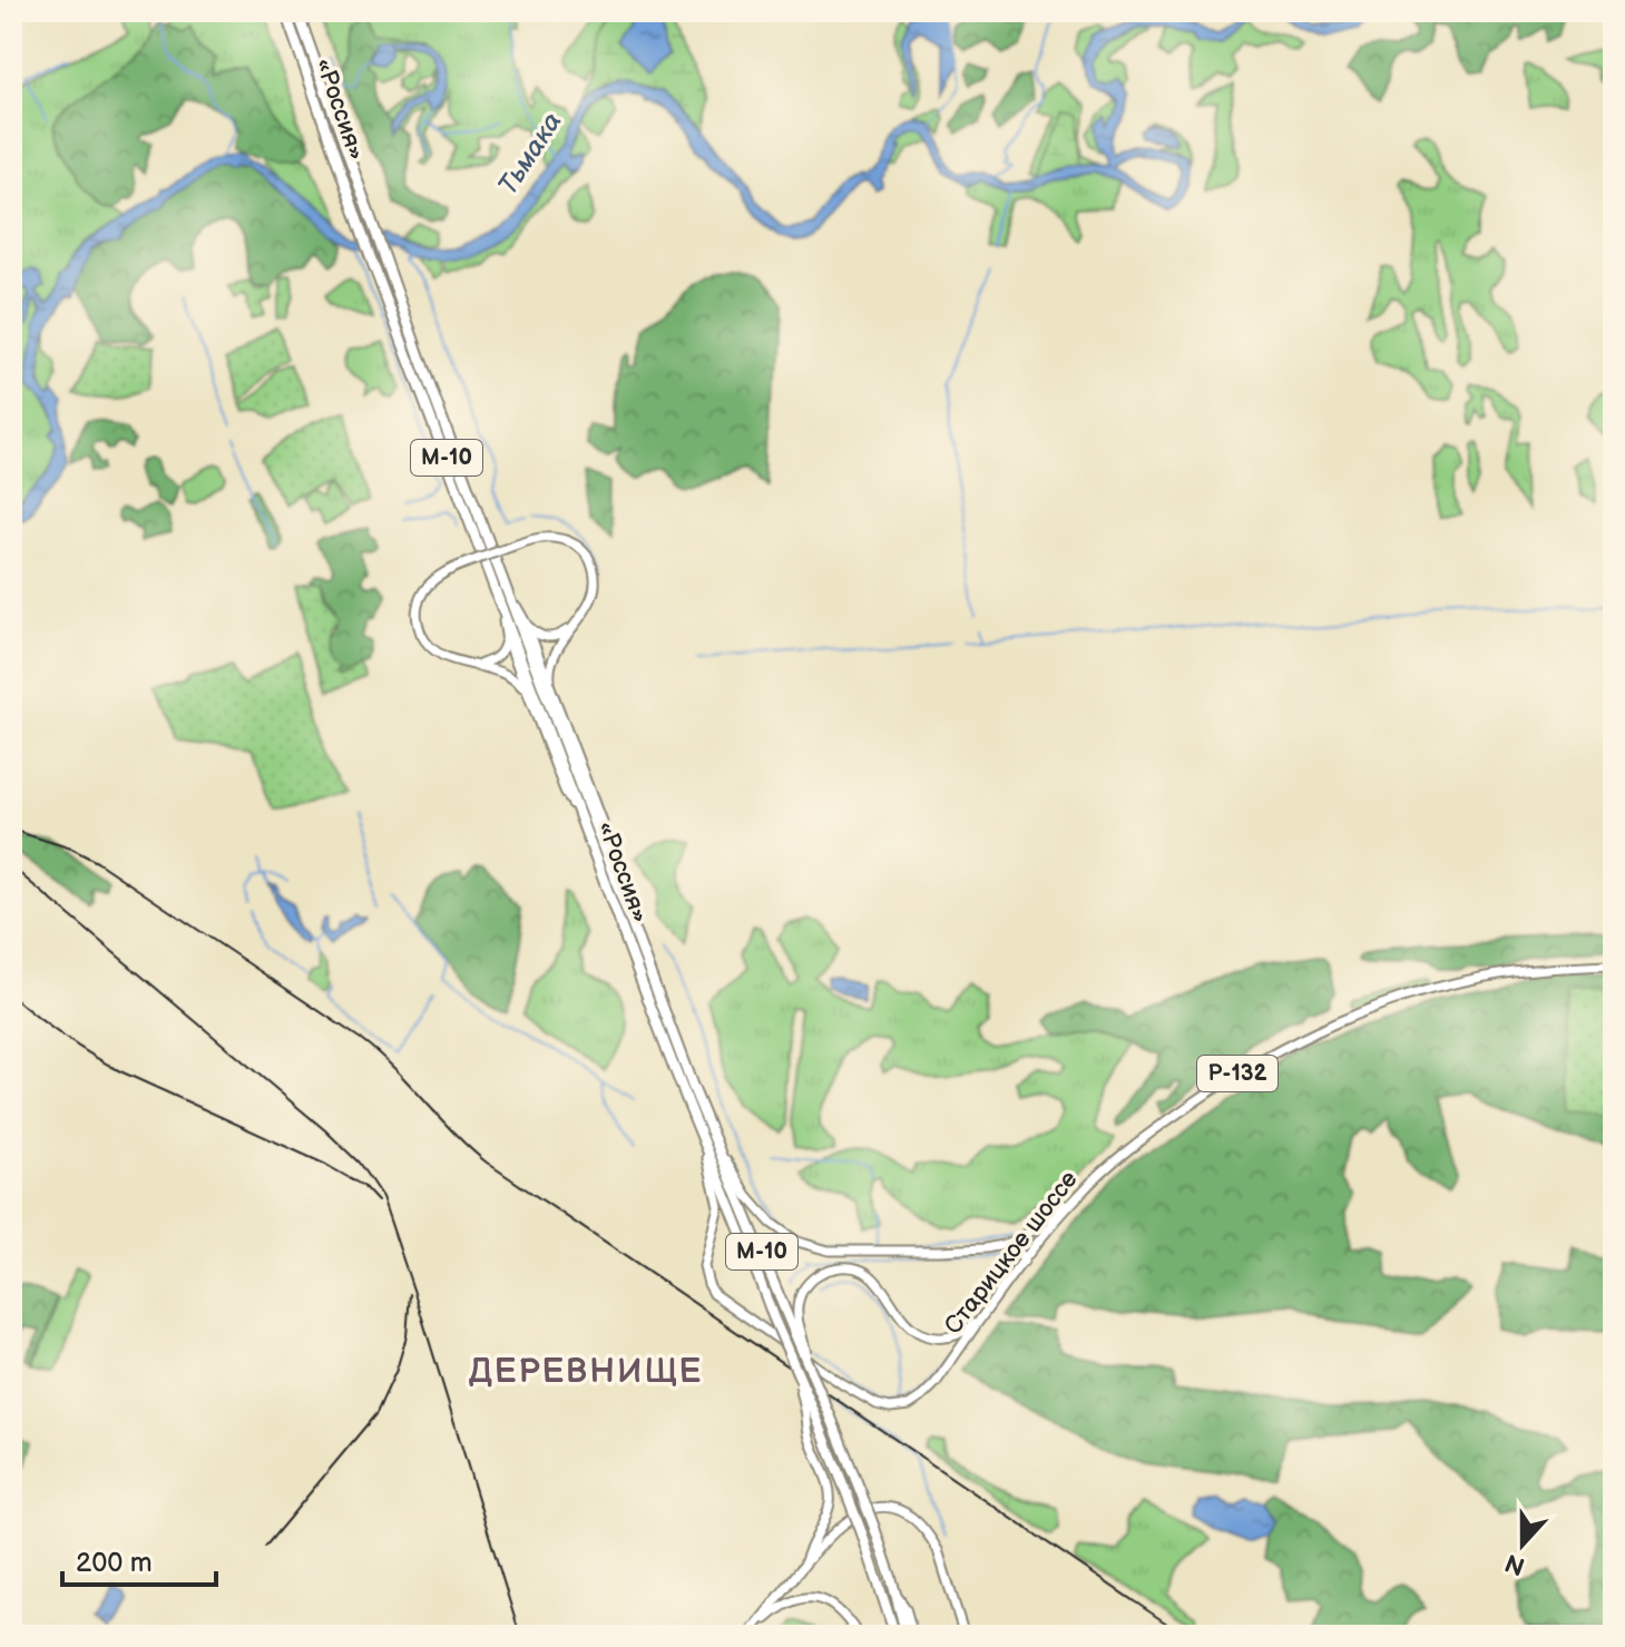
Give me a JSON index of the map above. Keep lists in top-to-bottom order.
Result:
{
  "streets": {
    "highway": ["«Россия»", "М-10"],
    "main road": ["Р-132", "Старицкое шоссе"]
  },
  "crossings": [
    ["«Россия»", "Старицкое шоссе"]
  ],
  "districts": ["ДЕРЕВНИЩЕ"],
  "water": ["Тьмака"],
  "scale_bar": "200 m",
  "north": "bottom"
}
